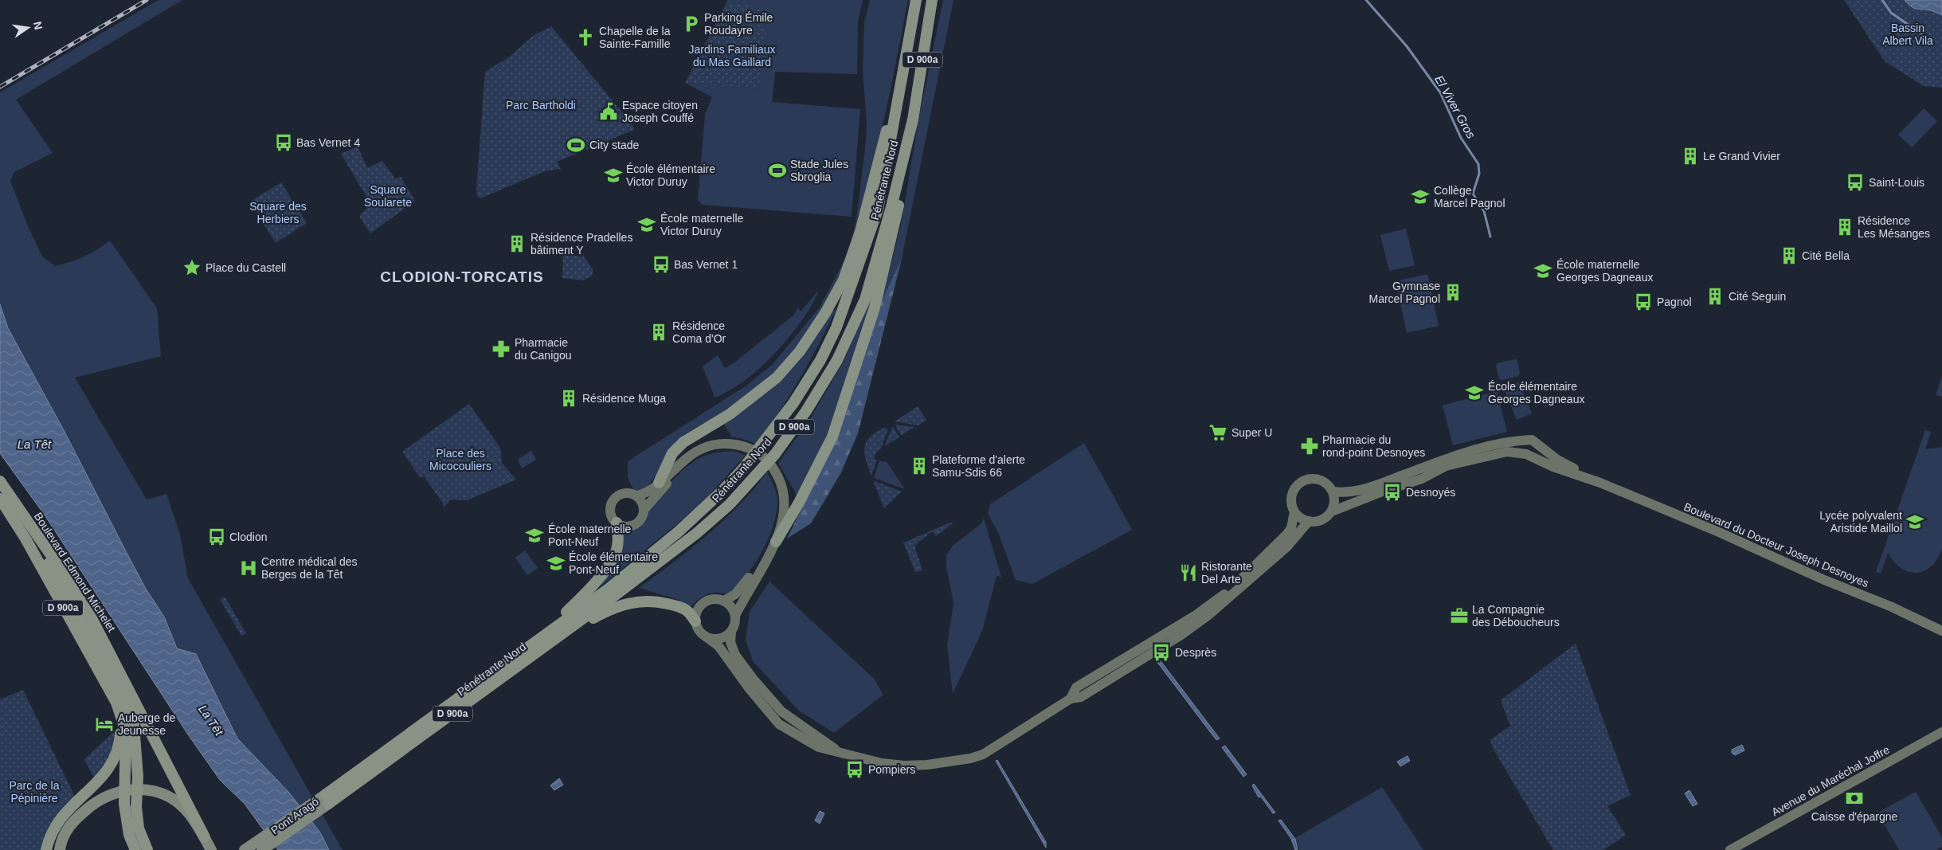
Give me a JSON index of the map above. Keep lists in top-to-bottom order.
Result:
{
  "streets": {
    "highway": ["D 900a", "Pénétrante Nord", "Boulevard Edmond Michelet"],
    "main road": ["Boulevard du Docteur Joseph Desnoyes", "Avenue du Maréchal Joffre", "Pont Aragó"]
  },
  "crossings": [
    ["Pénétrante Nord", "Pont Aragó"]
  ],
  "districts": ["CLODION-TORCATIS"],
  "water": ["El Viver Gros", "La Têt"],
  "parks": [
    "Bassin Albert Vila",
    "Jardins Familiaux du Mas Gaillard",
    "Parc Bartholdi",
    "Square Soularete",
    "Square des Herbiers",
    "Place des Micocouliers",
    "Parc de la Pépinière"
  ],
  "places": {
    "parking": ["Parking Émile Roudayre"],
    "church": ["Chapelle de la Sainte-Famille"],
    "public building": ["Espace citoyen Joseph Couffé"],
    "bus stop": [
      "Bas Vernet 4",
      "Saint-Louis",
      "Bas Vernet 1",
      "Pagnol",
      "Desnoyés",
      "Clodion",
      "Desprès",
      "Pompiers"
    ],
    "sports": ["City stade", "Stade Jules Sbroglia"],
    "building": [
      "Le Grand Vivier",
      "Résidence Les Mésanges",
      "Résidence Pradelles bâtiment Y",
      "Cité Bella",
      "Gymnase Marcel Pagnol",
      "Cité Seguin",
      "Résidence Coma d'Or",
      "Résidence Muga",
      "Plateforme d'alerte Samu-Sdis 66"
    ],
    "school or university": [
      "École élémentaire Victor Duruy",
      "Collège Marcel Pagnol",
      "École maternelle Victor Duruy",
      "École maternelle Georges Dagneaux",
      "École élémentaire Georges Dagneaux",
      "Lycée polyvalent Aristide Maillol",
      "École maternelle Pont-Neuf",
      "École élémentaire Pont-Neuf"
    ],
    "place": ["Place du Castell"],
    "pharmacy": ["Pharmacie du Canigou", "Pharmacie du rond-point Desnoyes"],
    "supermarket": ["Super U"],
    "hospital": ["Centre médical des Berges de la Têt"],
    "restaurant": ["Ristorante Del Arte"],
    "office": ["La Compagnie des Déboucheurs"],
    "hotel": ["Auberge de Jeunesse"],
    "bank": ["Caisse d'épargne"]
  },
  "north": "right"
}
